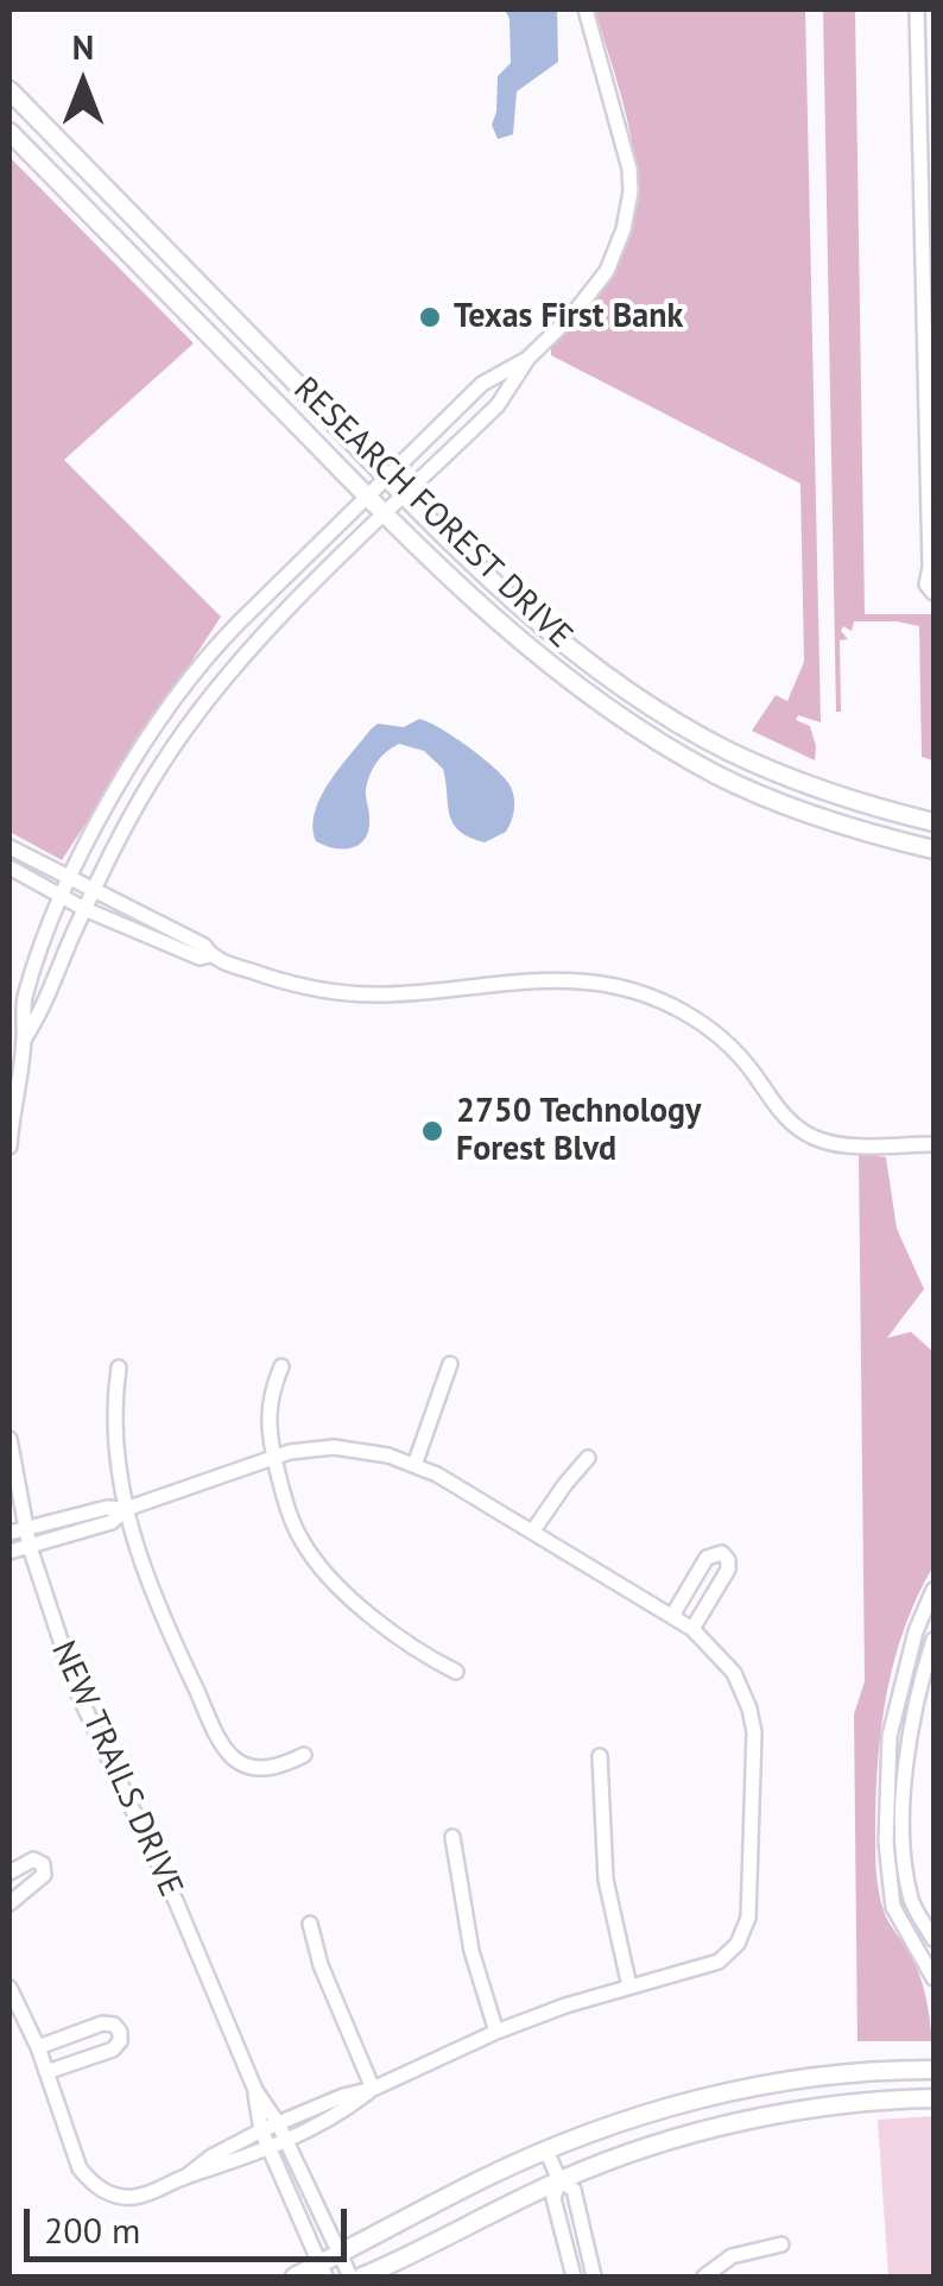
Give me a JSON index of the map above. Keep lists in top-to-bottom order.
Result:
{
  "streets": {
    "main road": ["RESEARCH FOREST DRIVE"],
    "street": ["NEW TRAILS DRIVE"]
  },
  "places": ["Texas First Bank", "2750 Technology Forest Blvd"],
  "scale_bar": "200 m",
  "north": "top"
}
